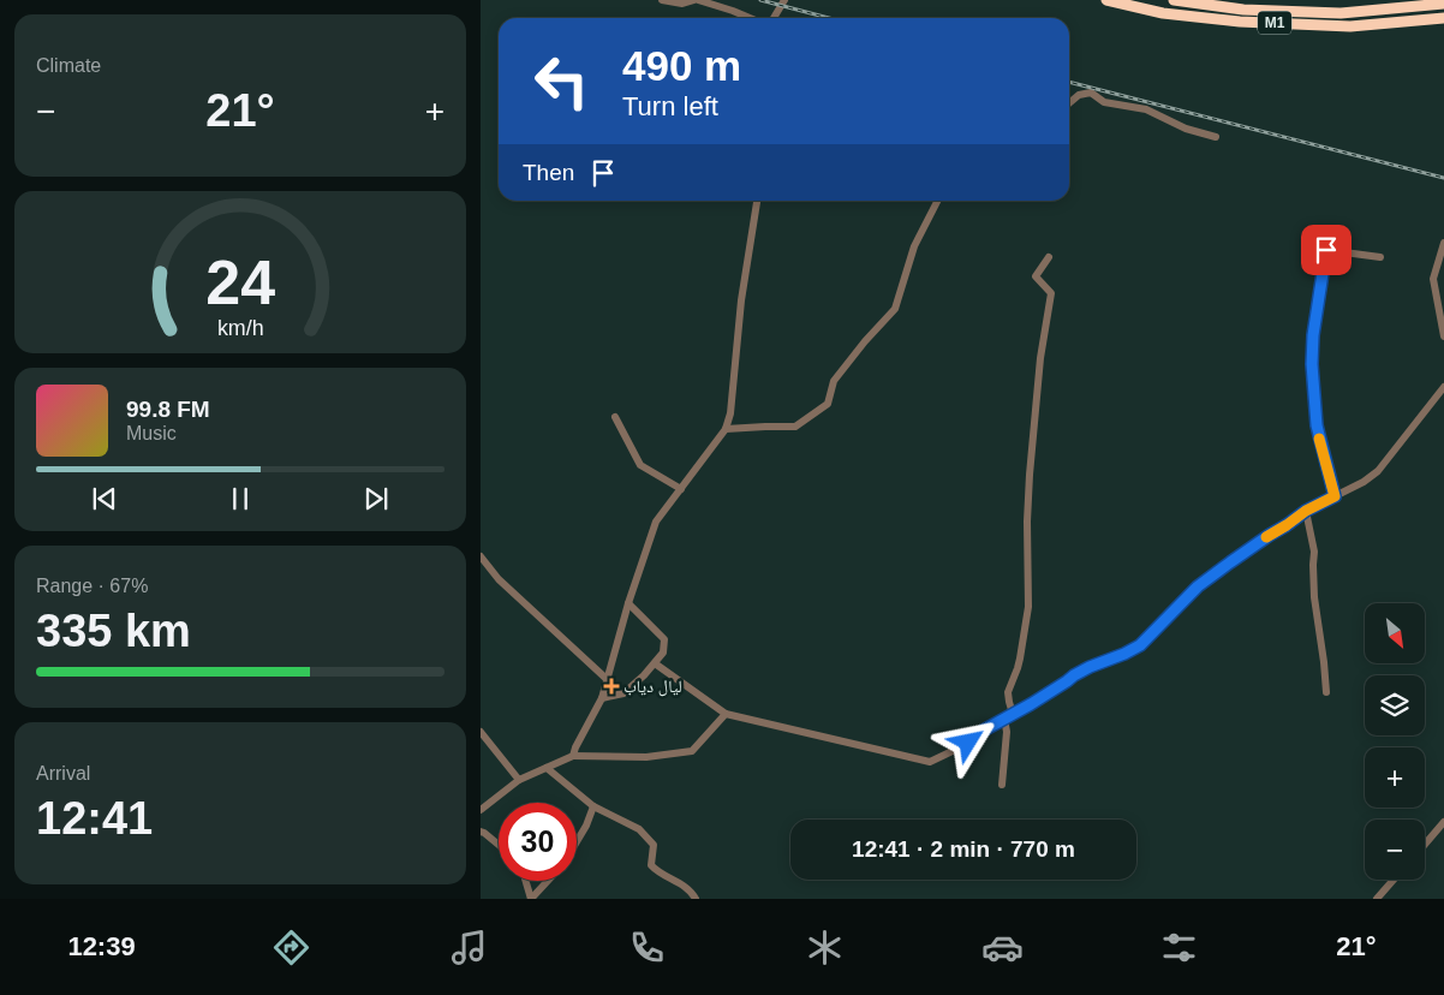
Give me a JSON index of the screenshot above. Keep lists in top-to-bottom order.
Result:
{
  "streets": {
    "highway": ["M1"]
  },
  "places": {
    "health": ["ليال دياب"]
  },
  "north": "bottom right",
  "page": {
    "tile": [
      "Climate",
      ["Range · 67%", "335 km"],
      ["Arrival", "12:41"]
    ],
    "turn": ["490 m", "Turn left"],
    "heat": ["−", "21°", "+"],
    "then": "Then",
    "song": ["99.8 FM", "Music"],
    "map_buttons": ["+", "−"],
    "limit": "30",
    "trip": "12:41 · 2 min · 770 m",
    "tabs": ["12:39", "21°"],
    "gauge": ["24", "km/h"]
  }
}
